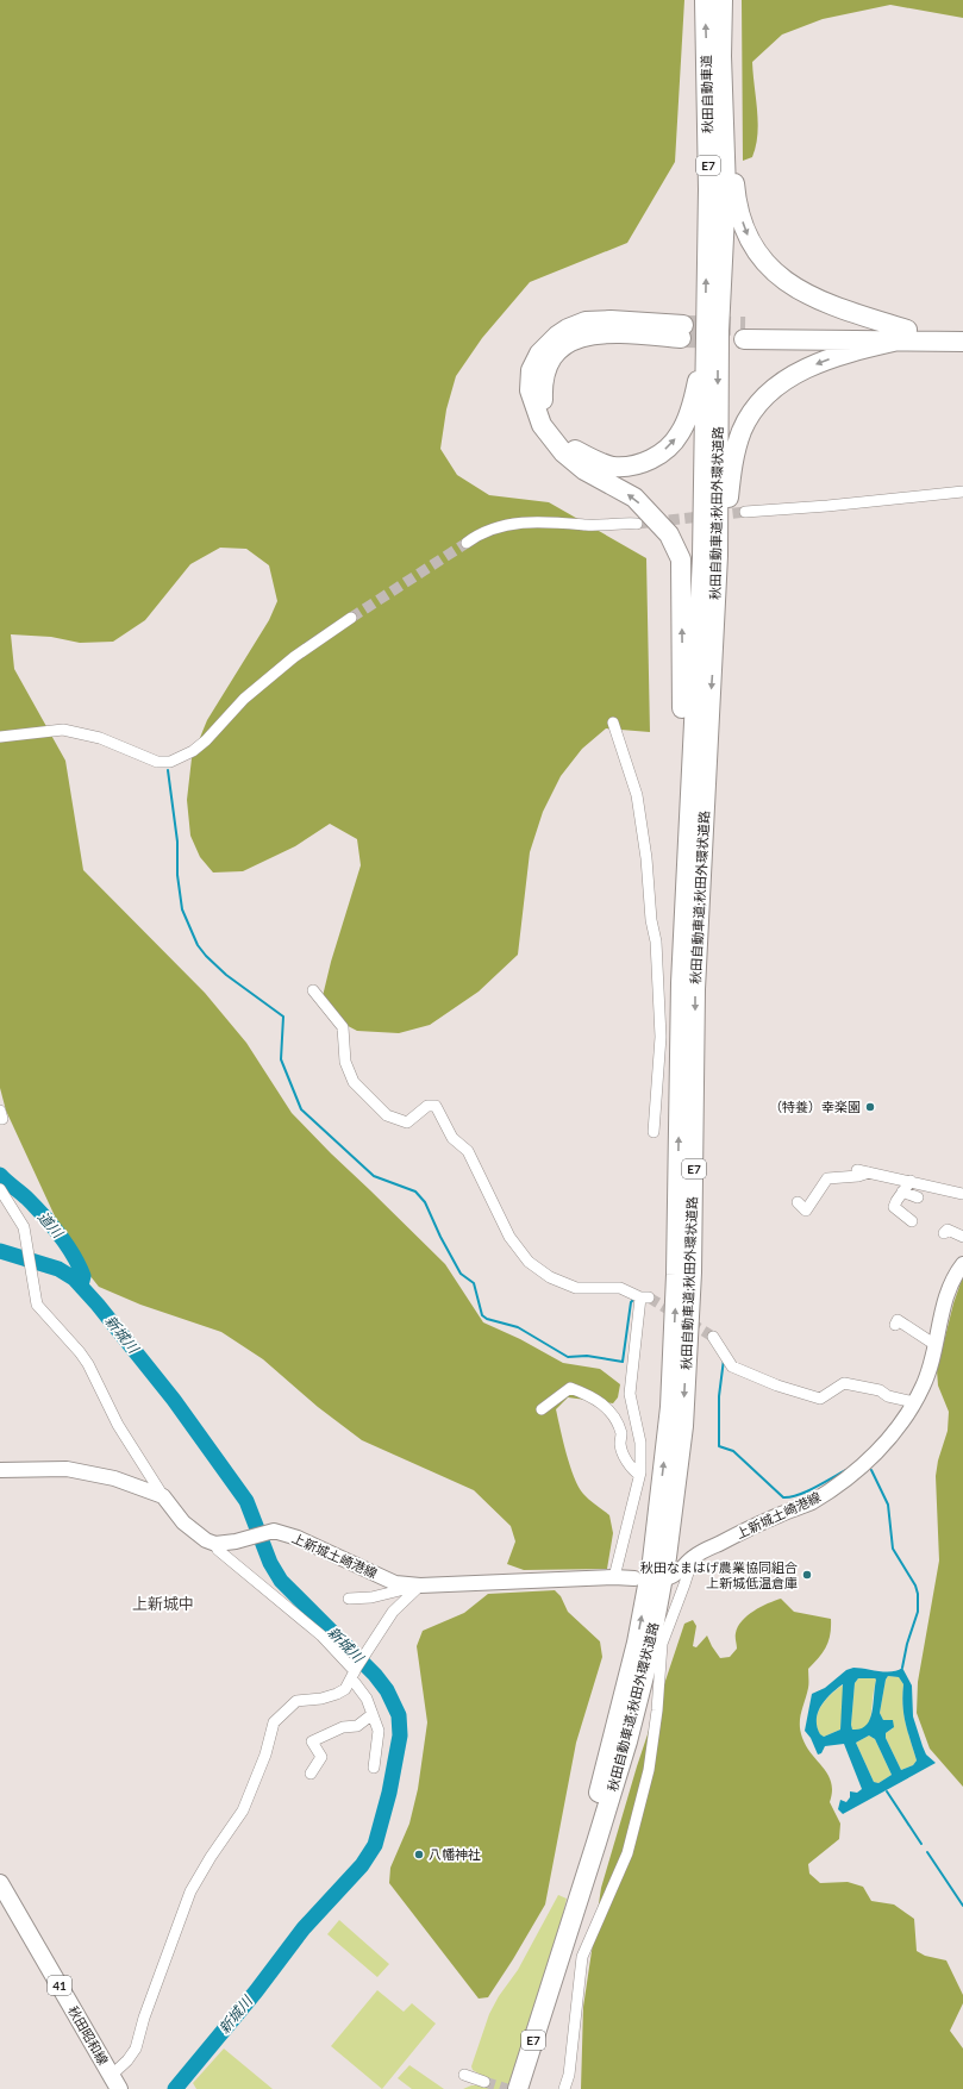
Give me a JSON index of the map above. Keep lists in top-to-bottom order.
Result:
{
  "streets": {
    "highway": ["秋田自動車道", "E7", "秋田自動車道;秋田外環状道路"],
    "main road": ["上新城土崎港線", "41", "秋田昭和線"]
  },
  "crossings": [
    ["秋田自動車道", "秋田自動車道;秋田外環状道路"]
  ],
  "districts": ["上新城中"],
  "water": ["道川", "新城川"],
  "places": ["（特養）幸楽園", "秋田なまはげ農業協同組合 上新城低温倉庫", "八幡神社"]
}
